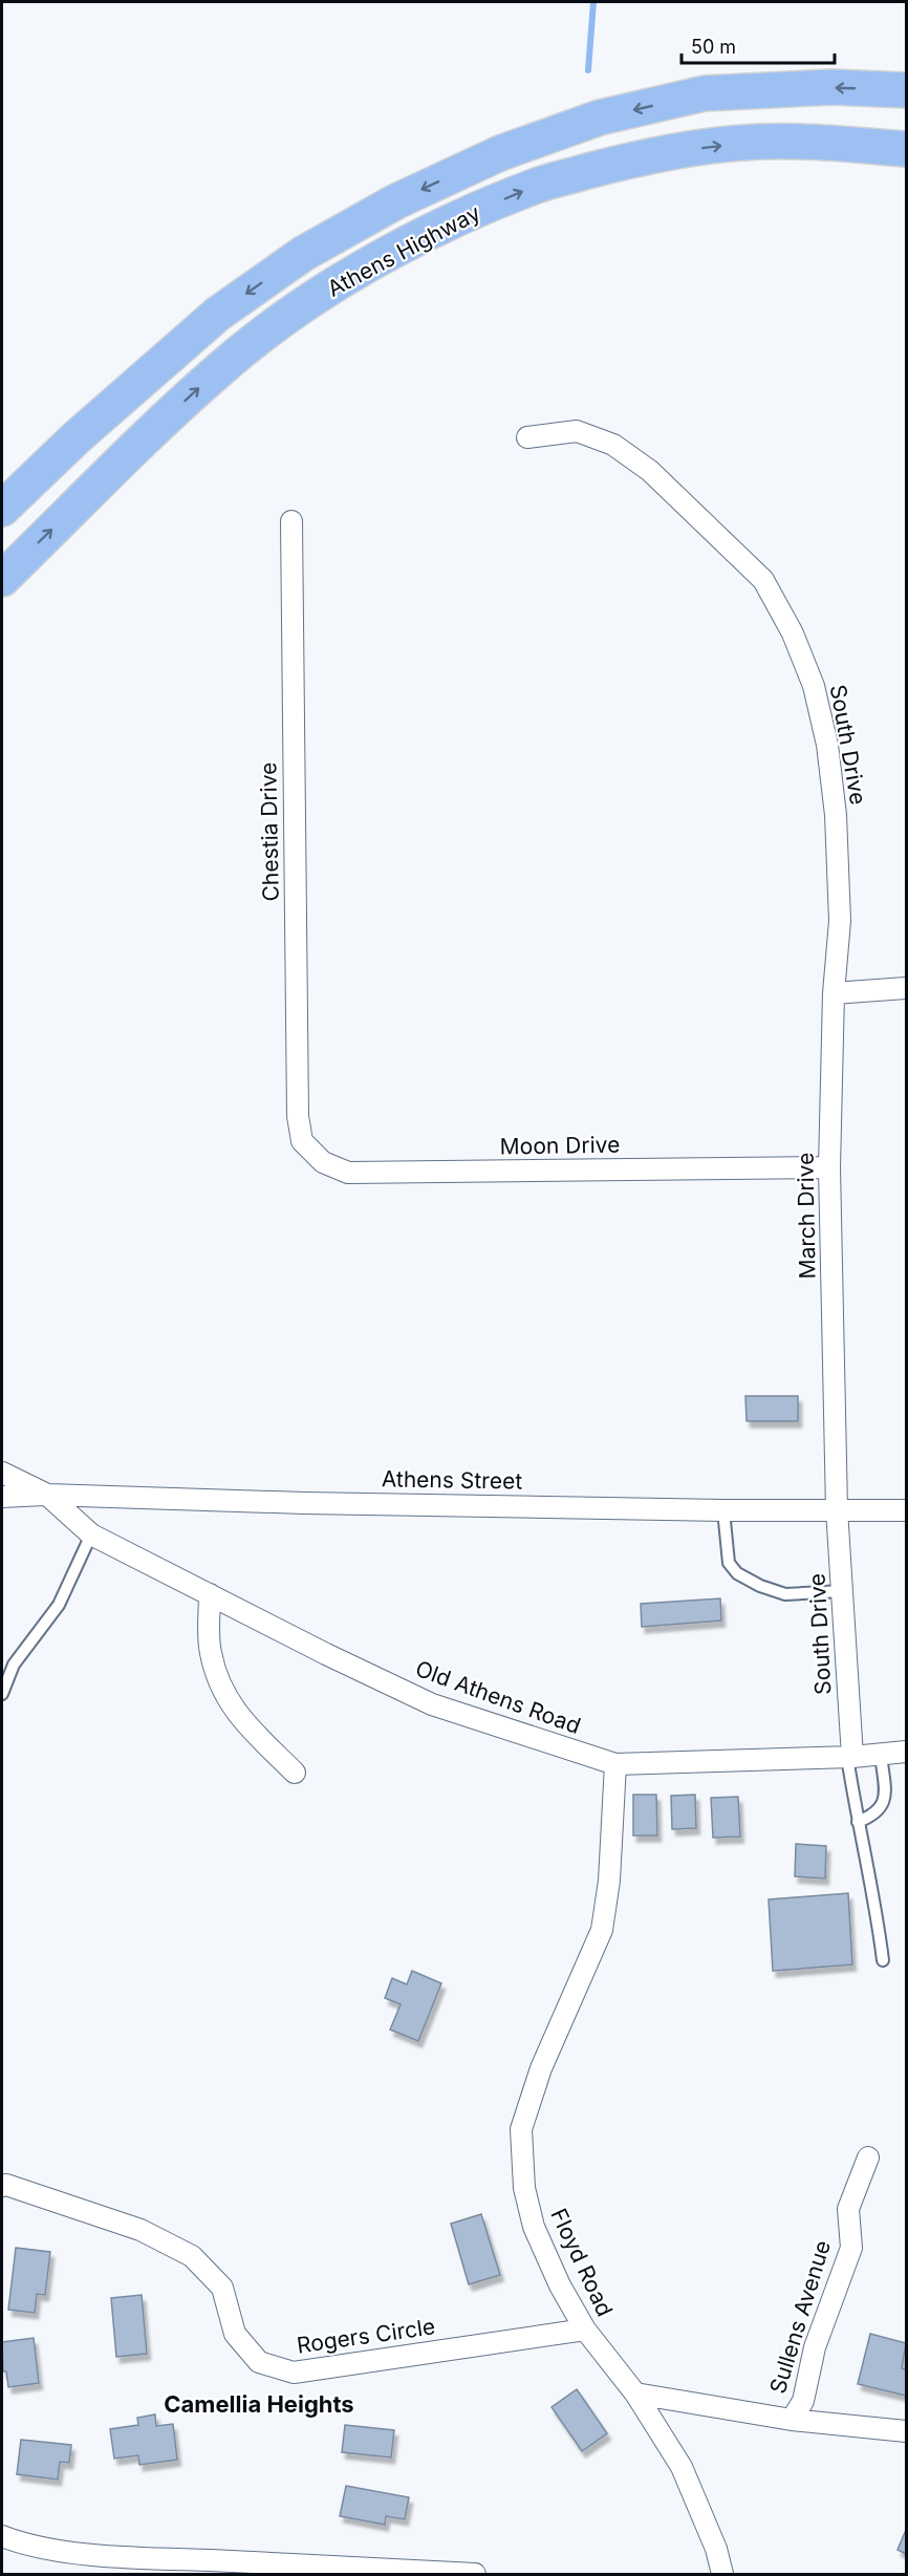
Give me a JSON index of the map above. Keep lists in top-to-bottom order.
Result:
{
  "streets": {
    "highway": ["Athens Highway"],
    "street": [
      "South Drive",
      "Chestia Drive",
      "Moon Drive",
      "March Drive",
      "Athens Street",
      "Old Athens Road",
      "Floyd Road",
      "Sullens Avenue",
      "Rogers Circle"
    ]
  },
  "crossings": [
    ["South Drive", "March Drive"],
    ["South Drive", "Athens Street"],
    ["South Drive", "Old Athens Road"],
    ["Chestia Drive", "Moon Drive"],
    ["Moon Drive", "March Drive"],
    ["March Drive", "Athens Street"],
    ["Athens Street", "Old Athens Road"],
    ["Old Athens Road", "Floyd Road"],
    ["Floyd Road", "Rogers Circle"]
  ],
  "districts": ["Camellia Heights"],
  "scale_bar": "50 m"
}
